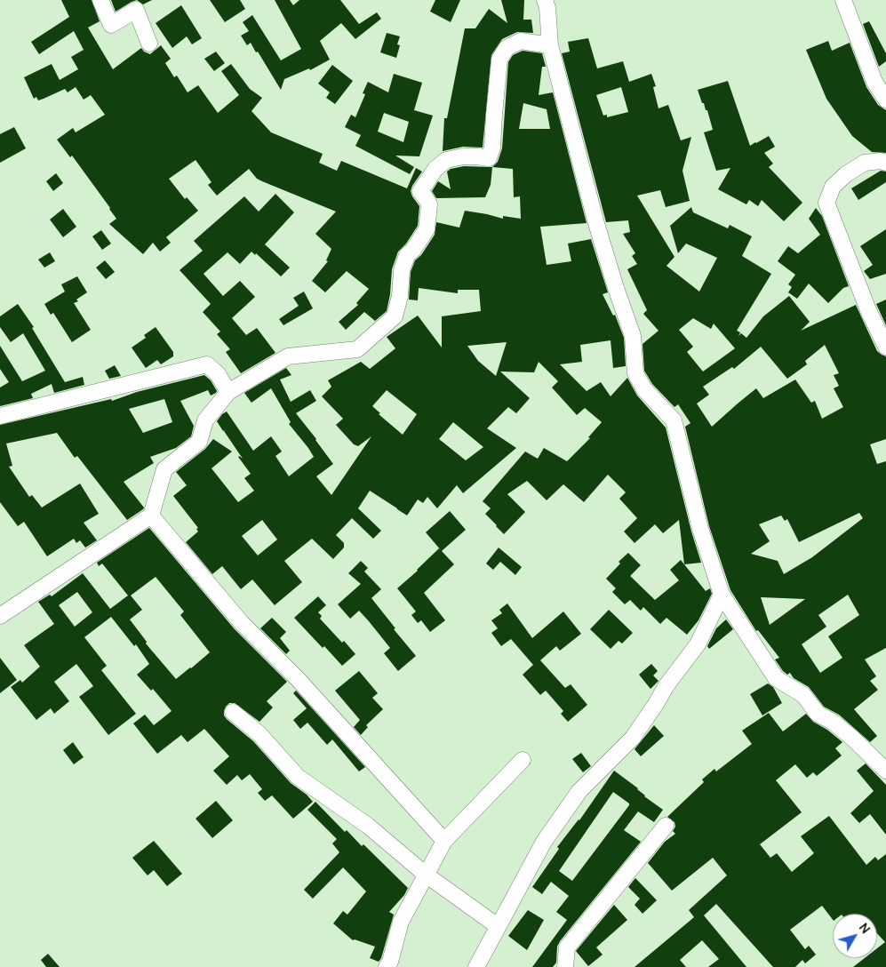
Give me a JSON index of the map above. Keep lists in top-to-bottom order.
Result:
{
  "north": "top right"
}
